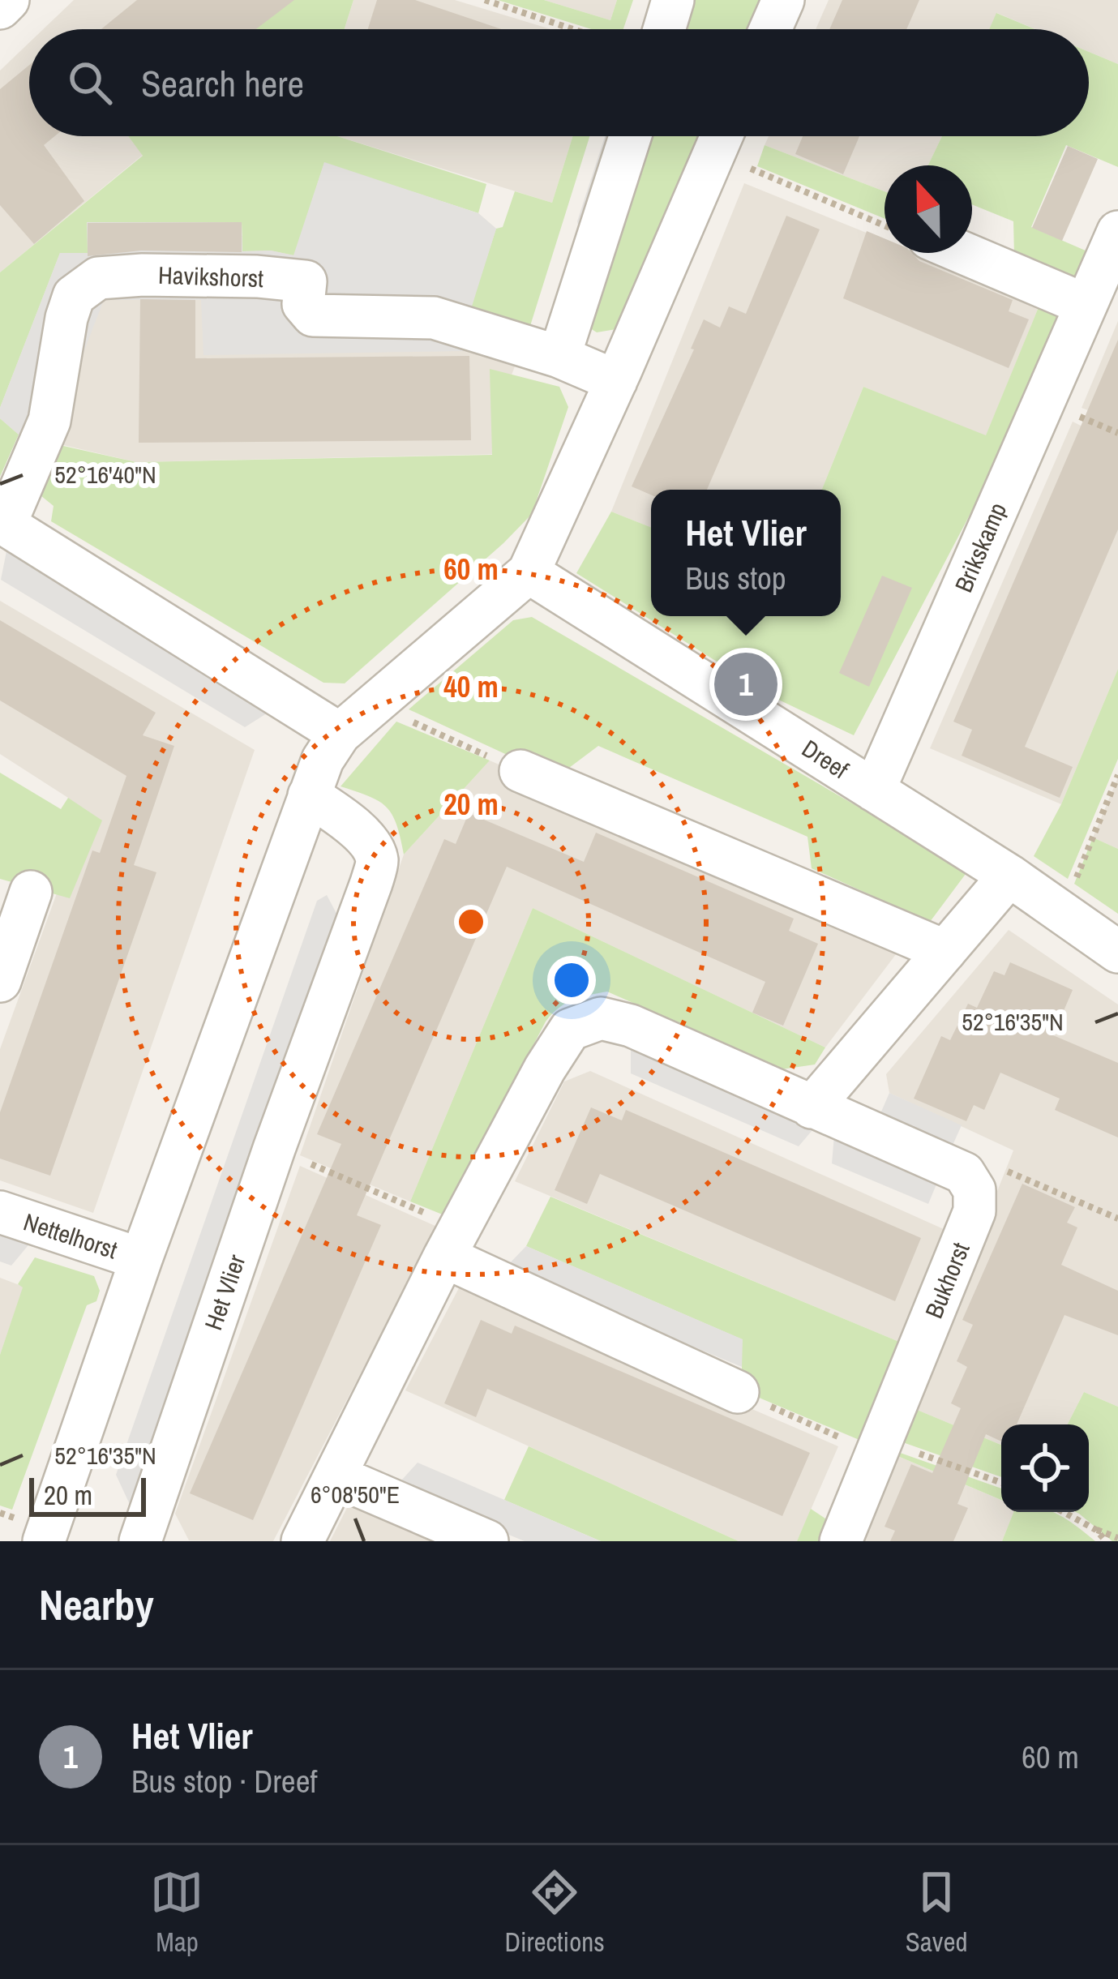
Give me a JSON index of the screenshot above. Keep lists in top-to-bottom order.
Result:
{
  "streets": {
    "street": [
      "Havikshorst",
      "Brikskamp",
      "Dreef",
      "Nettelhorst",
      "Bukhorst",
      "Het Vlier"
    ]
  },
  "crossings": [
    ["Brikskamp", "Dreef"]
  ],
  "scale_bar": "20 m",
  "north": "top",
  "page": {
    "search": "Search here",
    "popup": ["Het Vlier", "Bus stop"],
    "pins": "1",
    "scale": "20 m",
    "heading": "Nearby",
    "list": [
      {
        "mark": "1",
        "name": "Het Vlier",
        "note": "Bus stop · Dreef",
        "value": "60 m"
      }
    ],
    "nav": ["Map", "Directions", "Saved"]
  },
  "coordinates": ["52°16'40\"N", "52°16'35\"N", "6°08'50\"E"],
  "rings": ["60 m", "40 m", "20 m"]
}
